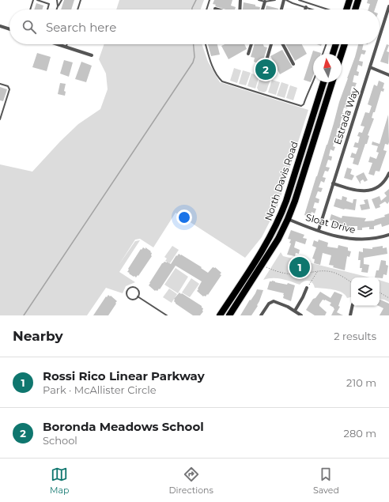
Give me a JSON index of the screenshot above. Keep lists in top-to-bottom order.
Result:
{
  "streets": {
    "highway": ["North Davis Road"],
    "street": ["Estrada Way", "Sloat Drive"]
  },
  "crossings": [
    ["Estrada Way", "Sloat Drive"],
    ["North Davis Road", "Sloat Drive"]
  ],
  "north": "top",
  "page": {
    "search": "Search here",
    "pins": ["2", "1"],
    "heading": ["Nearby", "2 results"],
    "list": [
      {
        "mark": "1",
        "name": "Rossi Rico Linear Parkway",
        "note": "Park · McAllister Circle",
        "value": "210 m"
      },
      {
        "mark": "2",
        "name": "Boronda Meadows School",
        "note": "School",
        "value": "280 m"
      }
    ],
    "nav": ["Map", "Directions", "Saved"]
  }
}
